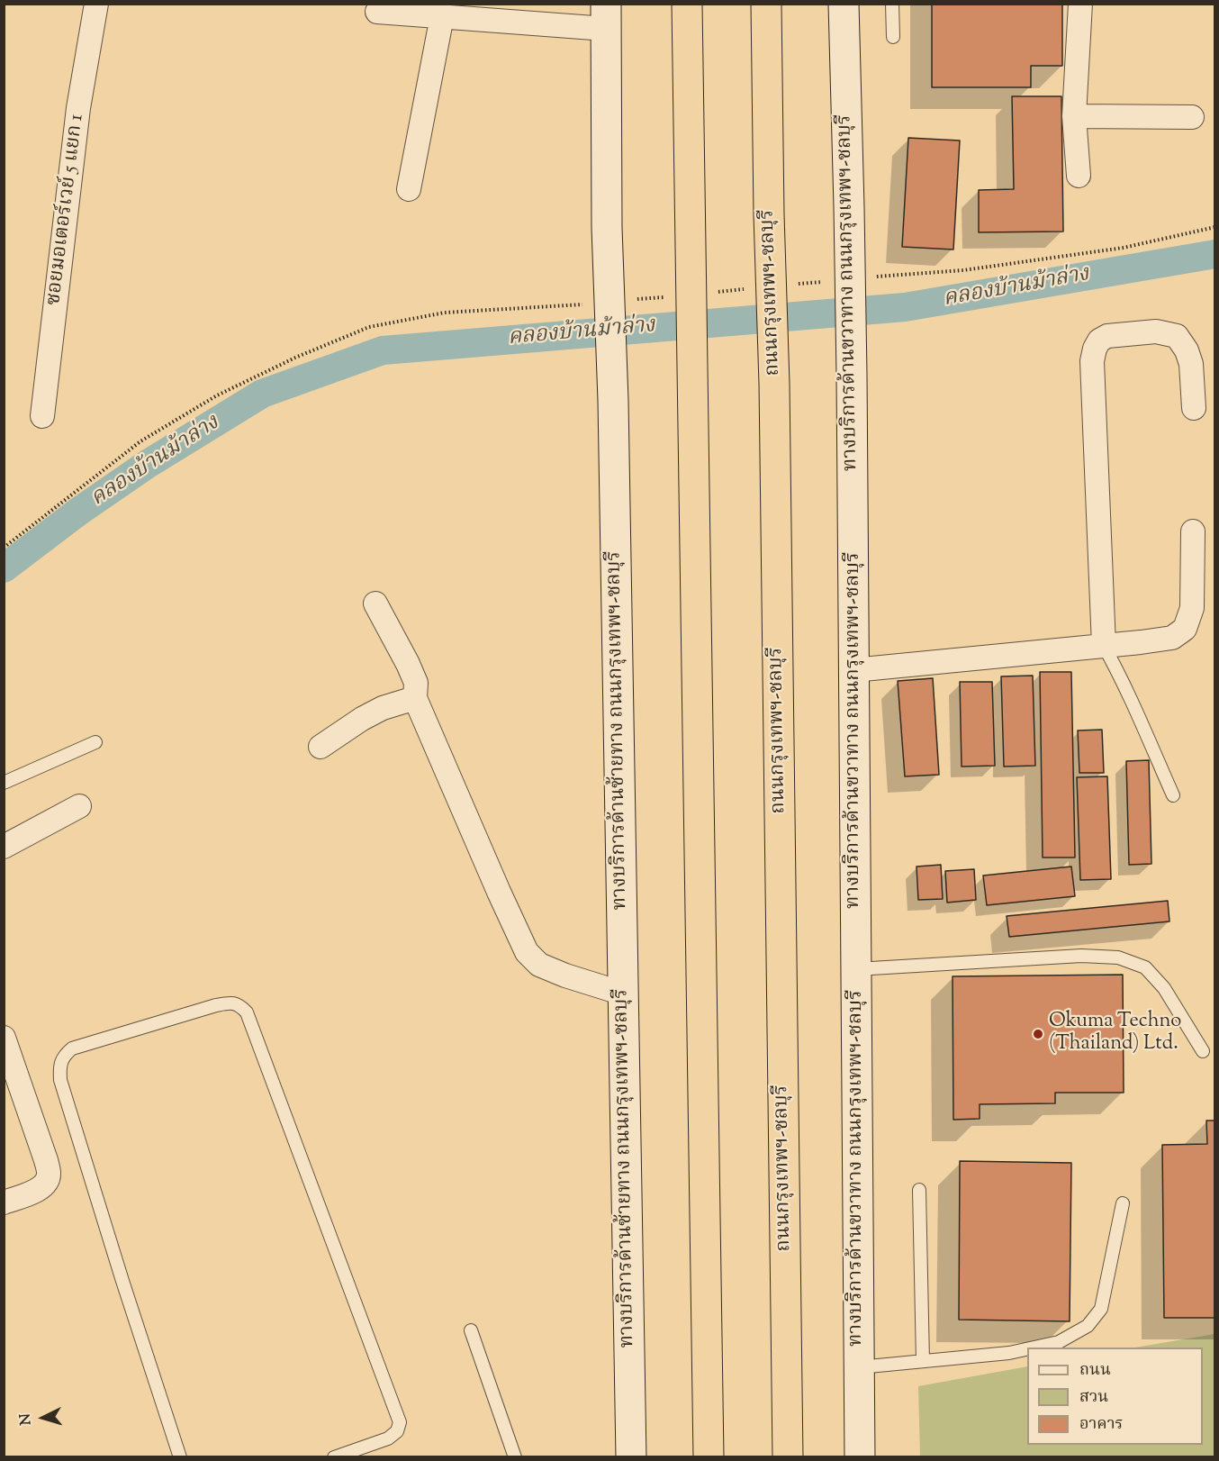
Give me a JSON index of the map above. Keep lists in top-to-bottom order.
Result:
{
  "streets": {
    "highway": ["ถนนกรุงเทพฯ-ชลบุรี"],
    "main road": ["ทางบริการด้านขวาทาง ถนนกรุงเทพฯ-ชลบุรี", "ทางบริการด้านซ้ายทาง ถนนกรุงเทพฯ-ชลบุรี"],
    "street": ["ซอยมอเตอร์เวย์ 5 แยก 1"]
  },
  "water": ["คลองบ้านม้าล่าง"],
  "places": ["Okuma Techno (Thailand) Ltd."],
  "legend": ["ถนน", "สวน", "อาคาร"],
  "north": "left"
}
